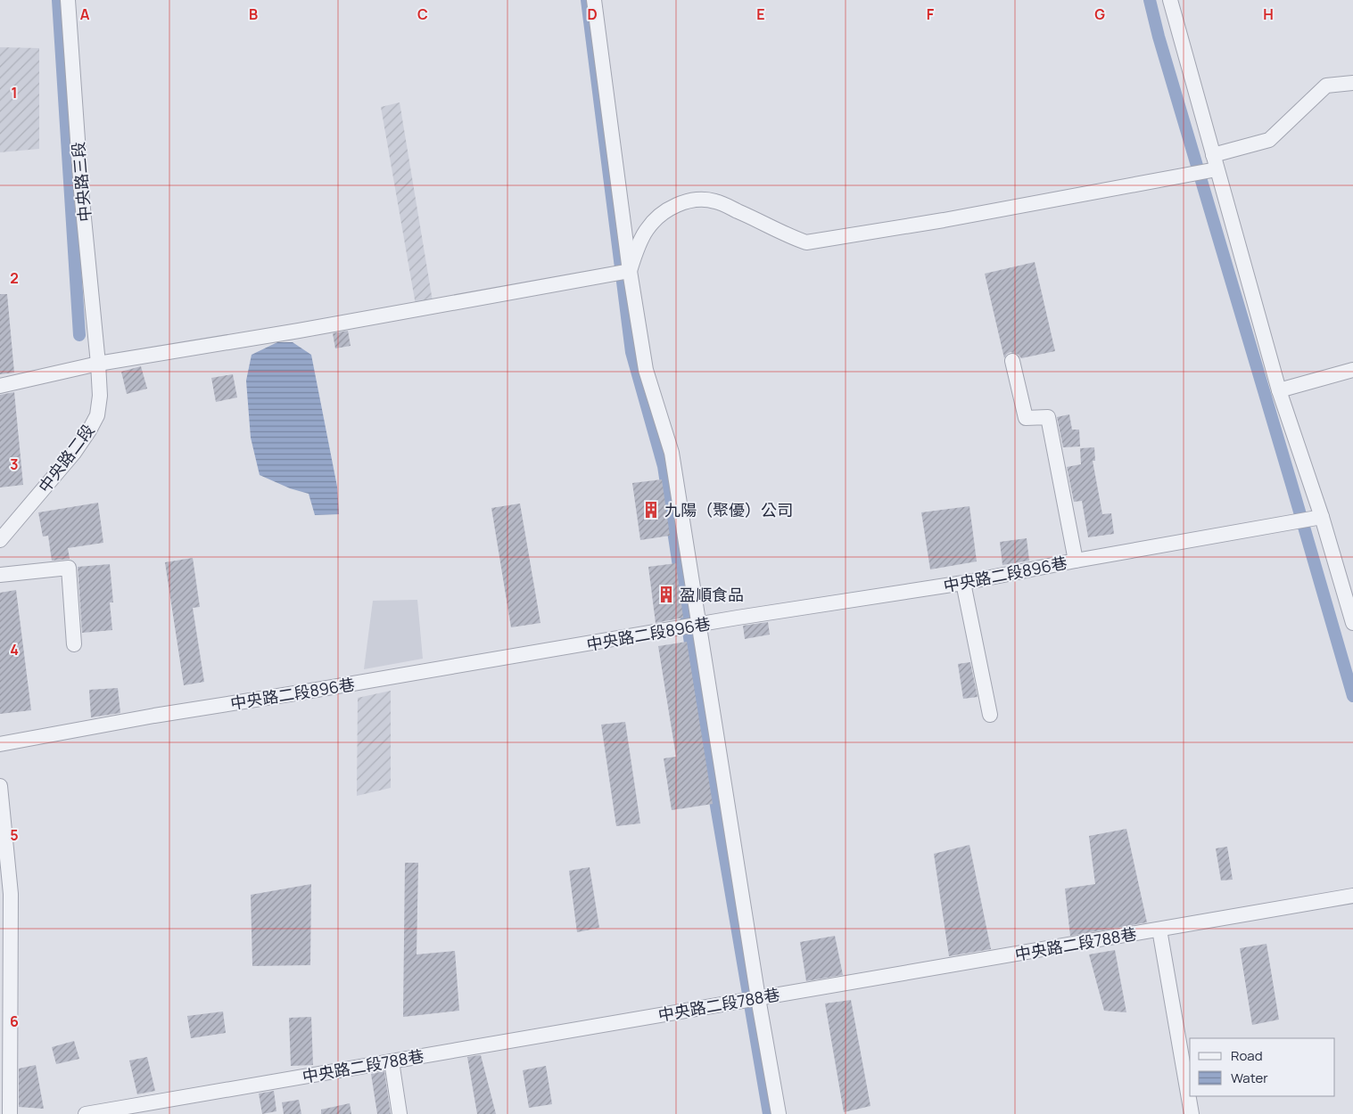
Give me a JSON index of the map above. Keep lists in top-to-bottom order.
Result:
{
  "streets": {
    "street": [
      "中央路三段",
      "中央路二段",
      "中央路二段896巷",
      "中央路二段788巷"
    ]
  },
  "crossings": [
    ["中央路三段", "中央路二段"]
  ],
  "places": {
    "building": ["九陽（聚優）公司", "盈順食品"]
  },
  "legend": ["Road", "Water"],
  "grid": {
    "columns": [
      "A",
      "B",
      "C",
      "D",
      "E",
      "F",
      "G",
      "H"
    ],
    "rows": [
      "1",
      "2",
      "3",
      "4",
      "5",
      "6"
    ]
  }
}
